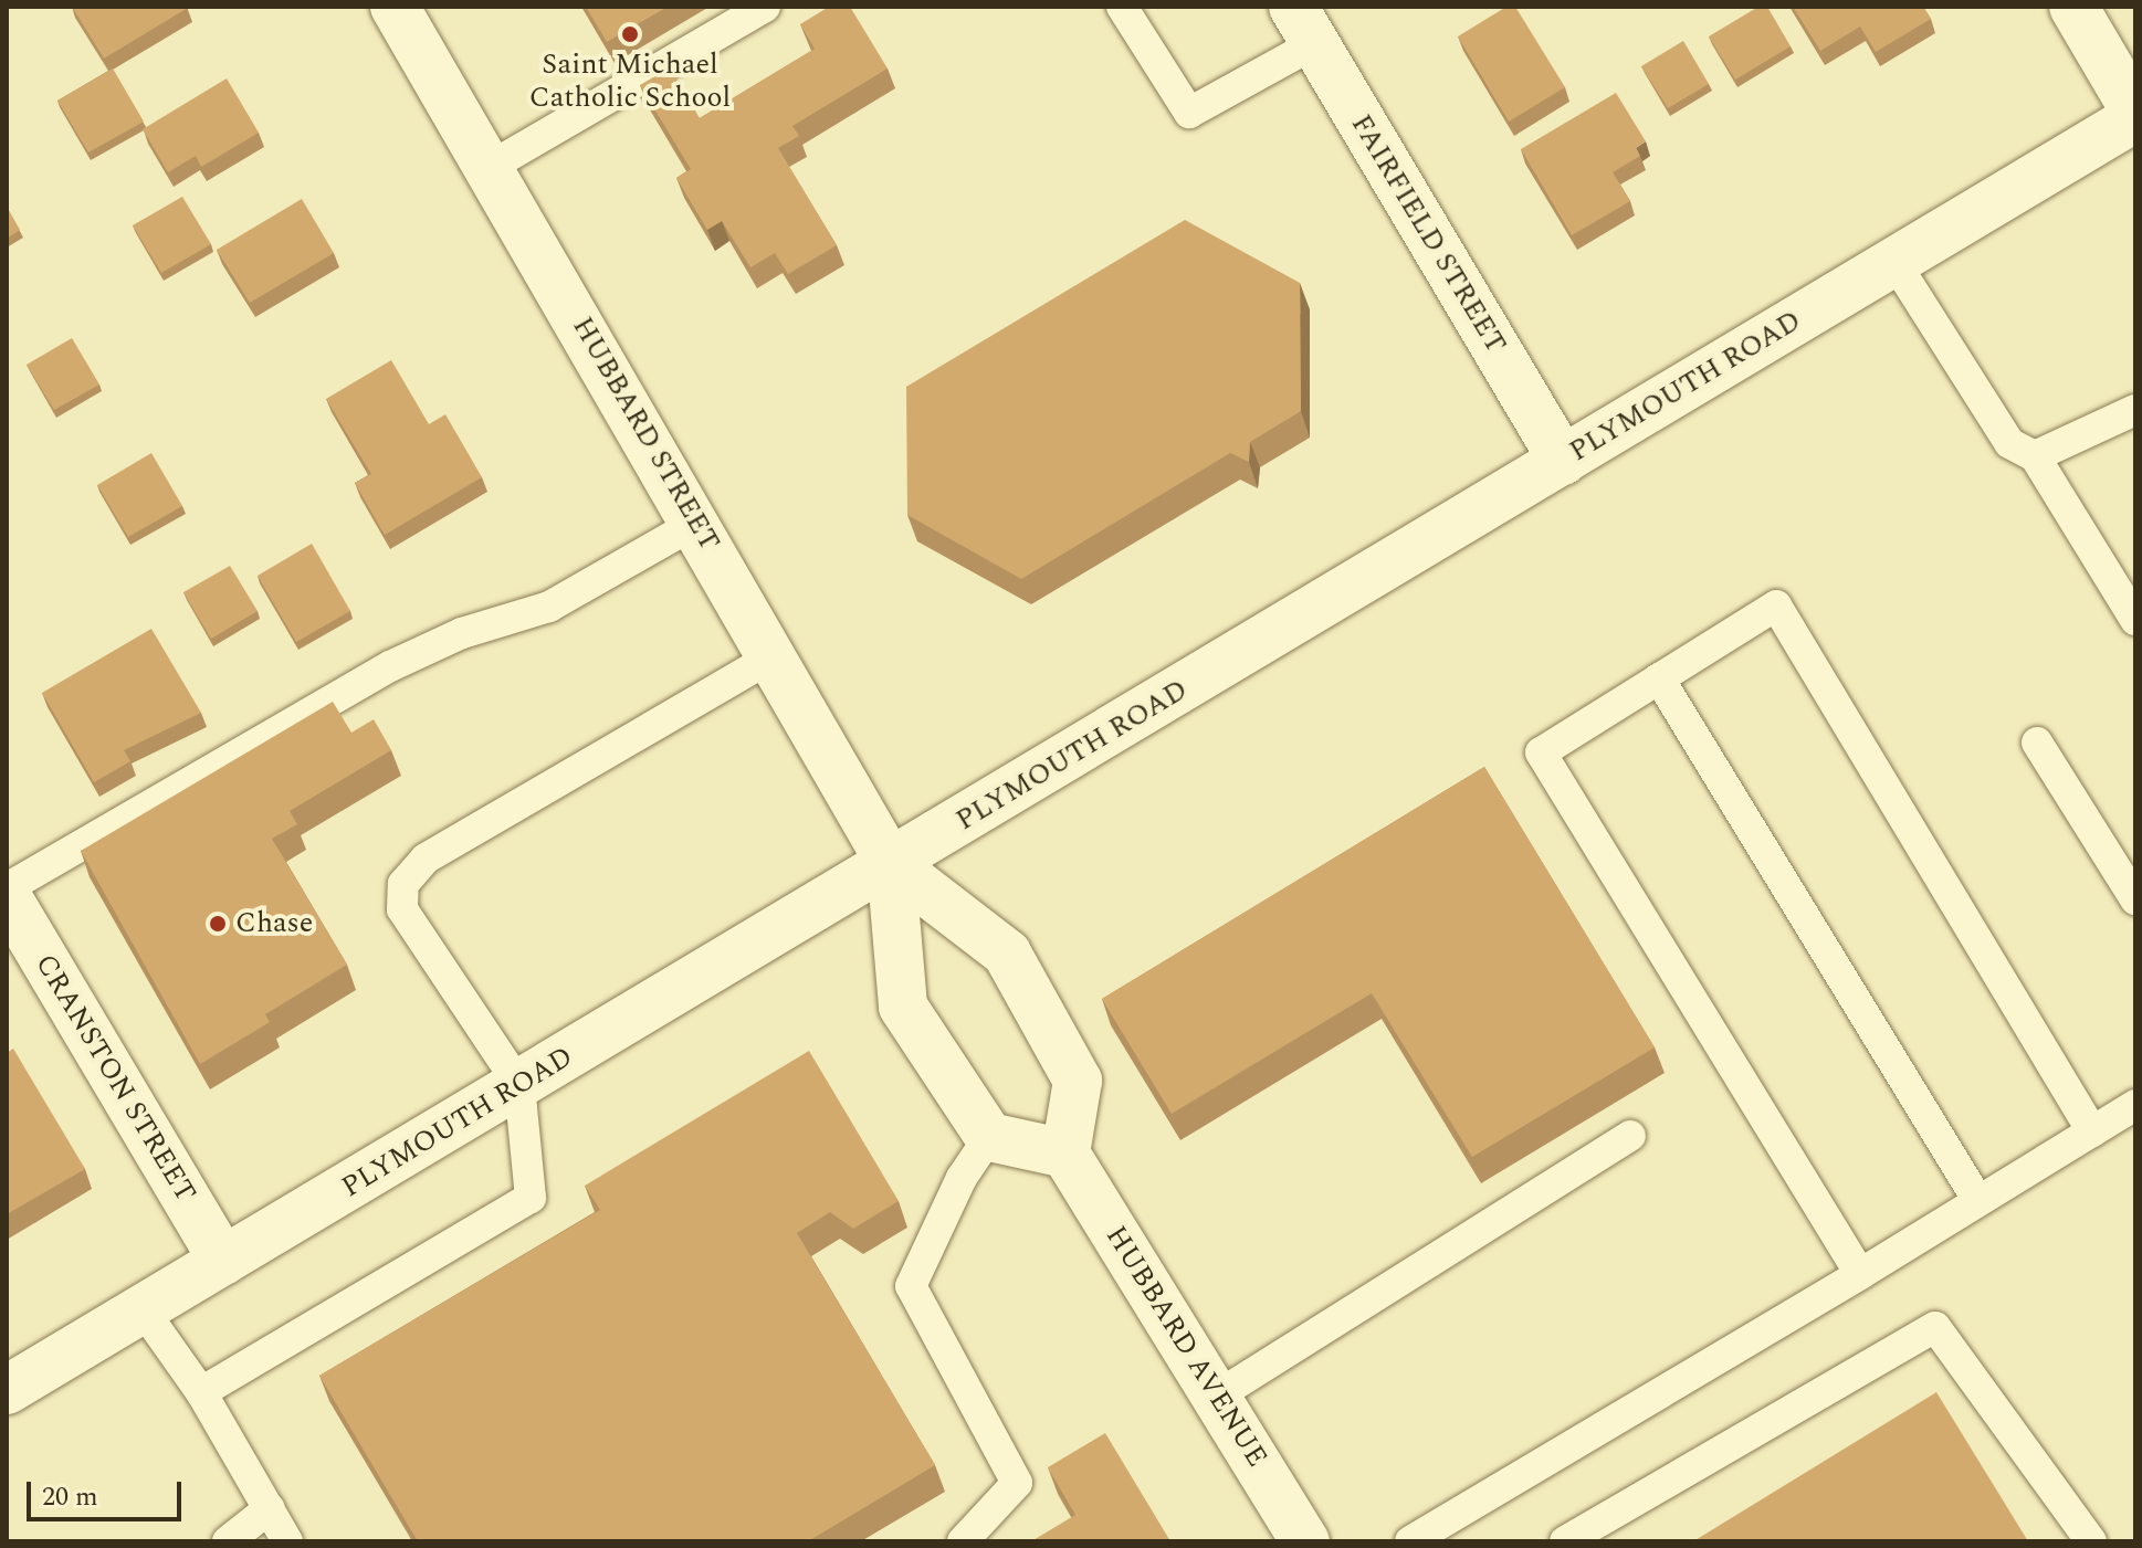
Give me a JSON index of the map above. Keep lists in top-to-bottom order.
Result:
{
  "streets": {
    "street": [
      "FAIRFIELD STREET",
      "PLYMOUTH ROAD",
      "HUBBARD STREET",
      "CRANSTON STREET",
      "HUBBARD AVENUE"
    ]
  },
  "crossings": [
    ["FAIRFIELD STREET", "PLYMOUTH ROAD"],
    ["PLYMOUTH ROAD", "HUBBARD STREET"],
    ["PLYMOUTH ROAD", "CRANSTON STREET"]
  ],
  "places": ["Saint Michael Catholic School", "Chase"],
  "scale_bar": "20 m"
}
